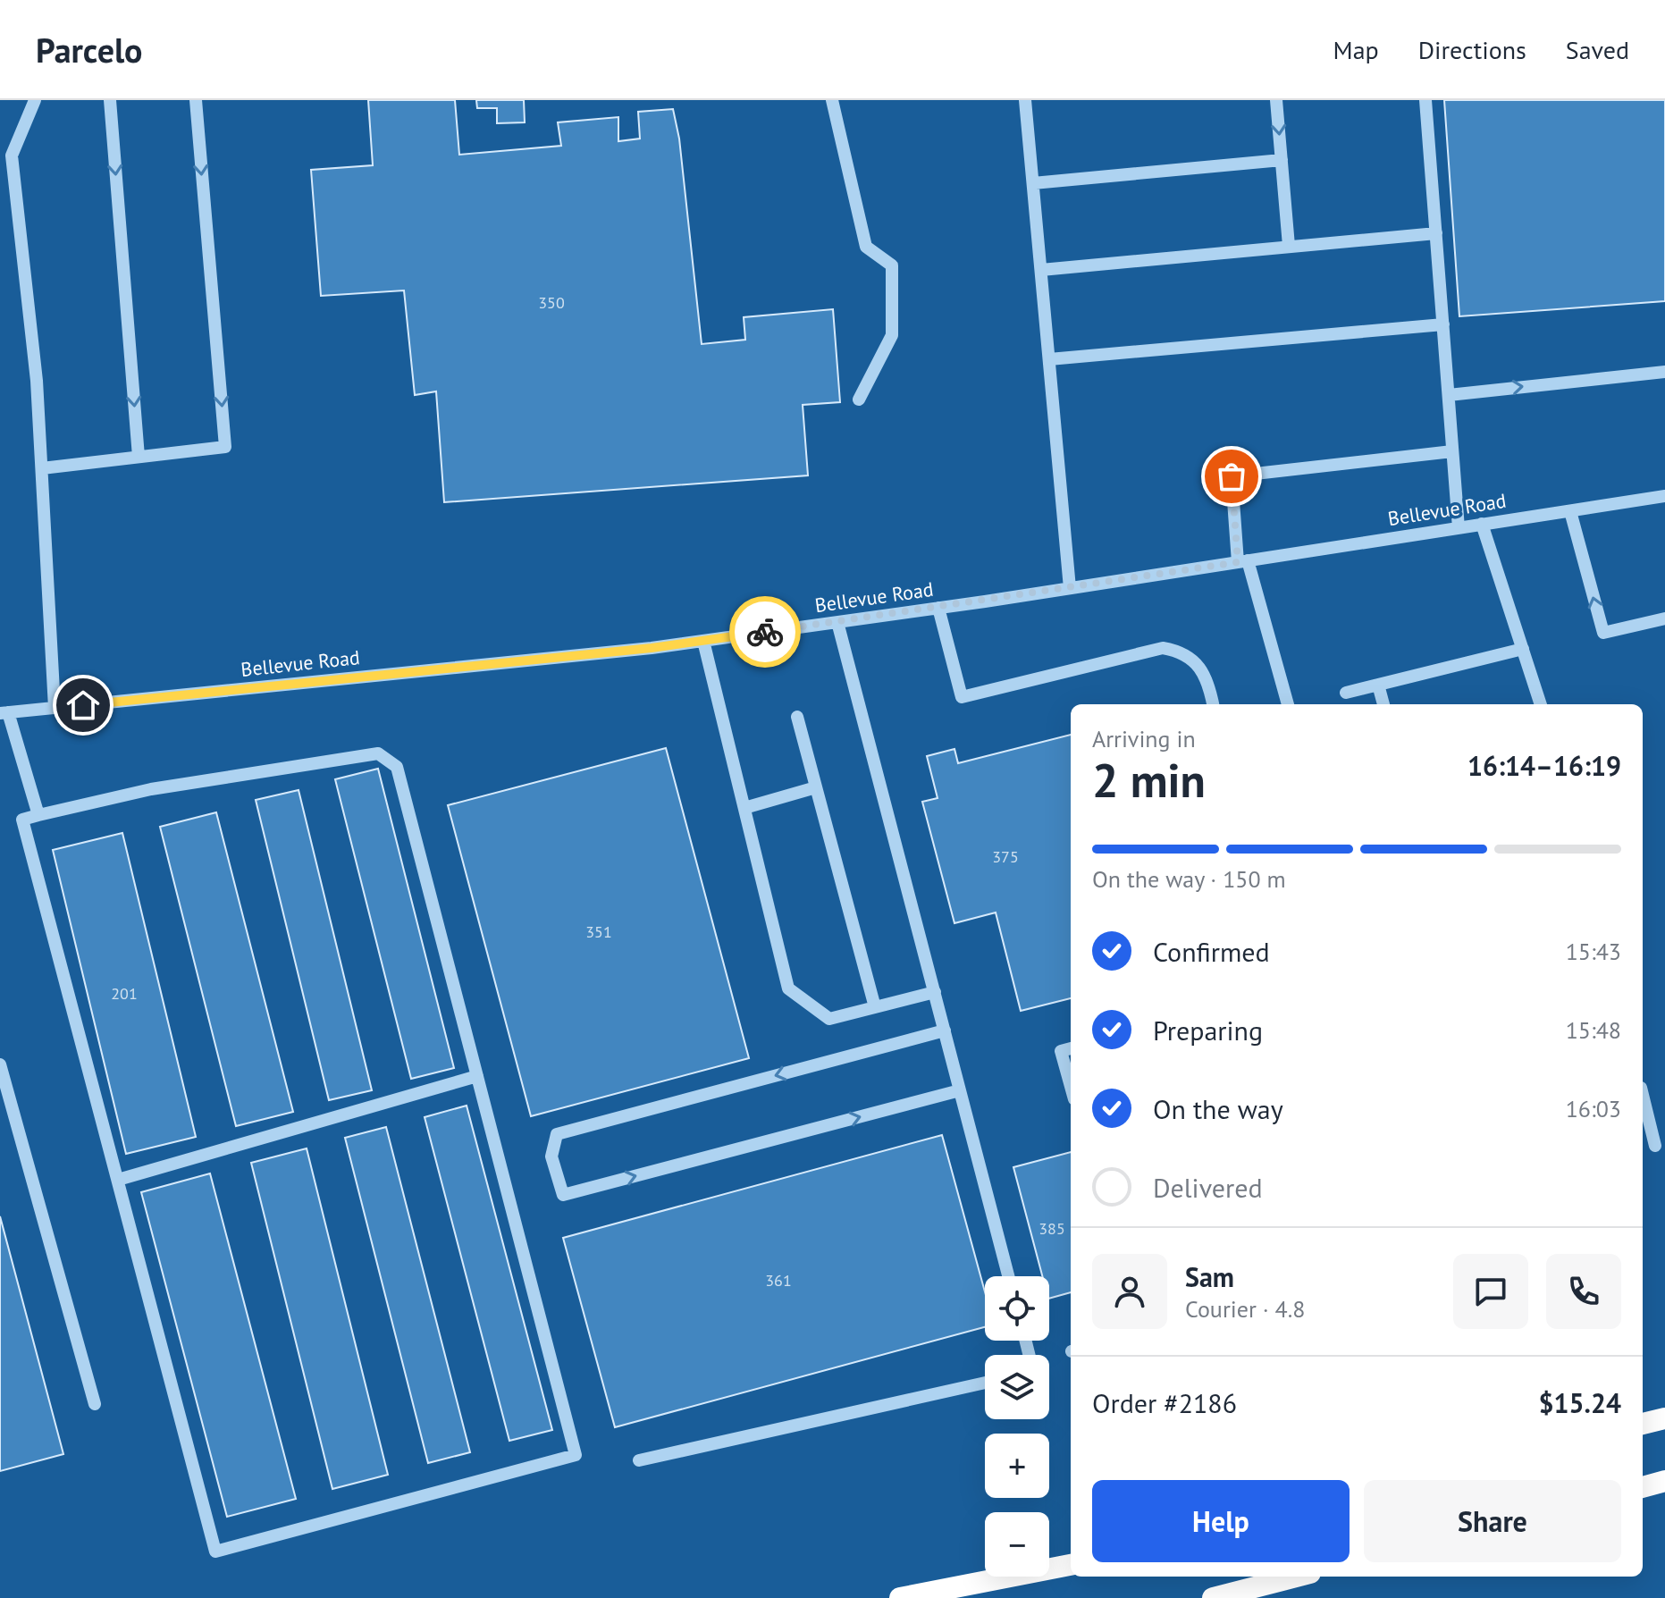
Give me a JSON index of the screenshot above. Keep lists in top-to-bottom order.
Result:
{
  "streets": {
    "street": ["Bellevue Road"]
  },
  "house_numbers": [
    "350",
    "375",
    "351",
    "201",
    "385",
    "361"
  ],
  "page": {
    "header": "Parcelo",
    "nav": ["Map", "Directions", "Saved"],
    "heading": ["2 min", "Arriving in", "16:14–16:19"],
    "panel": [
      "Sam",
      "Courier · 4.8",
      "Order #2186",
      "$15.24"
    ],
    "bar": "On the way · 150 m",
    "list": [
      ["Confirmed", "15:43"],
      ["Preparing", "15:48"],
      ["On the way", "16:03"],
      "Delivered"
    ],
    "map_buttons": ["+", "−"],
    "buttons": ["Help", "Share"]
  }
}
